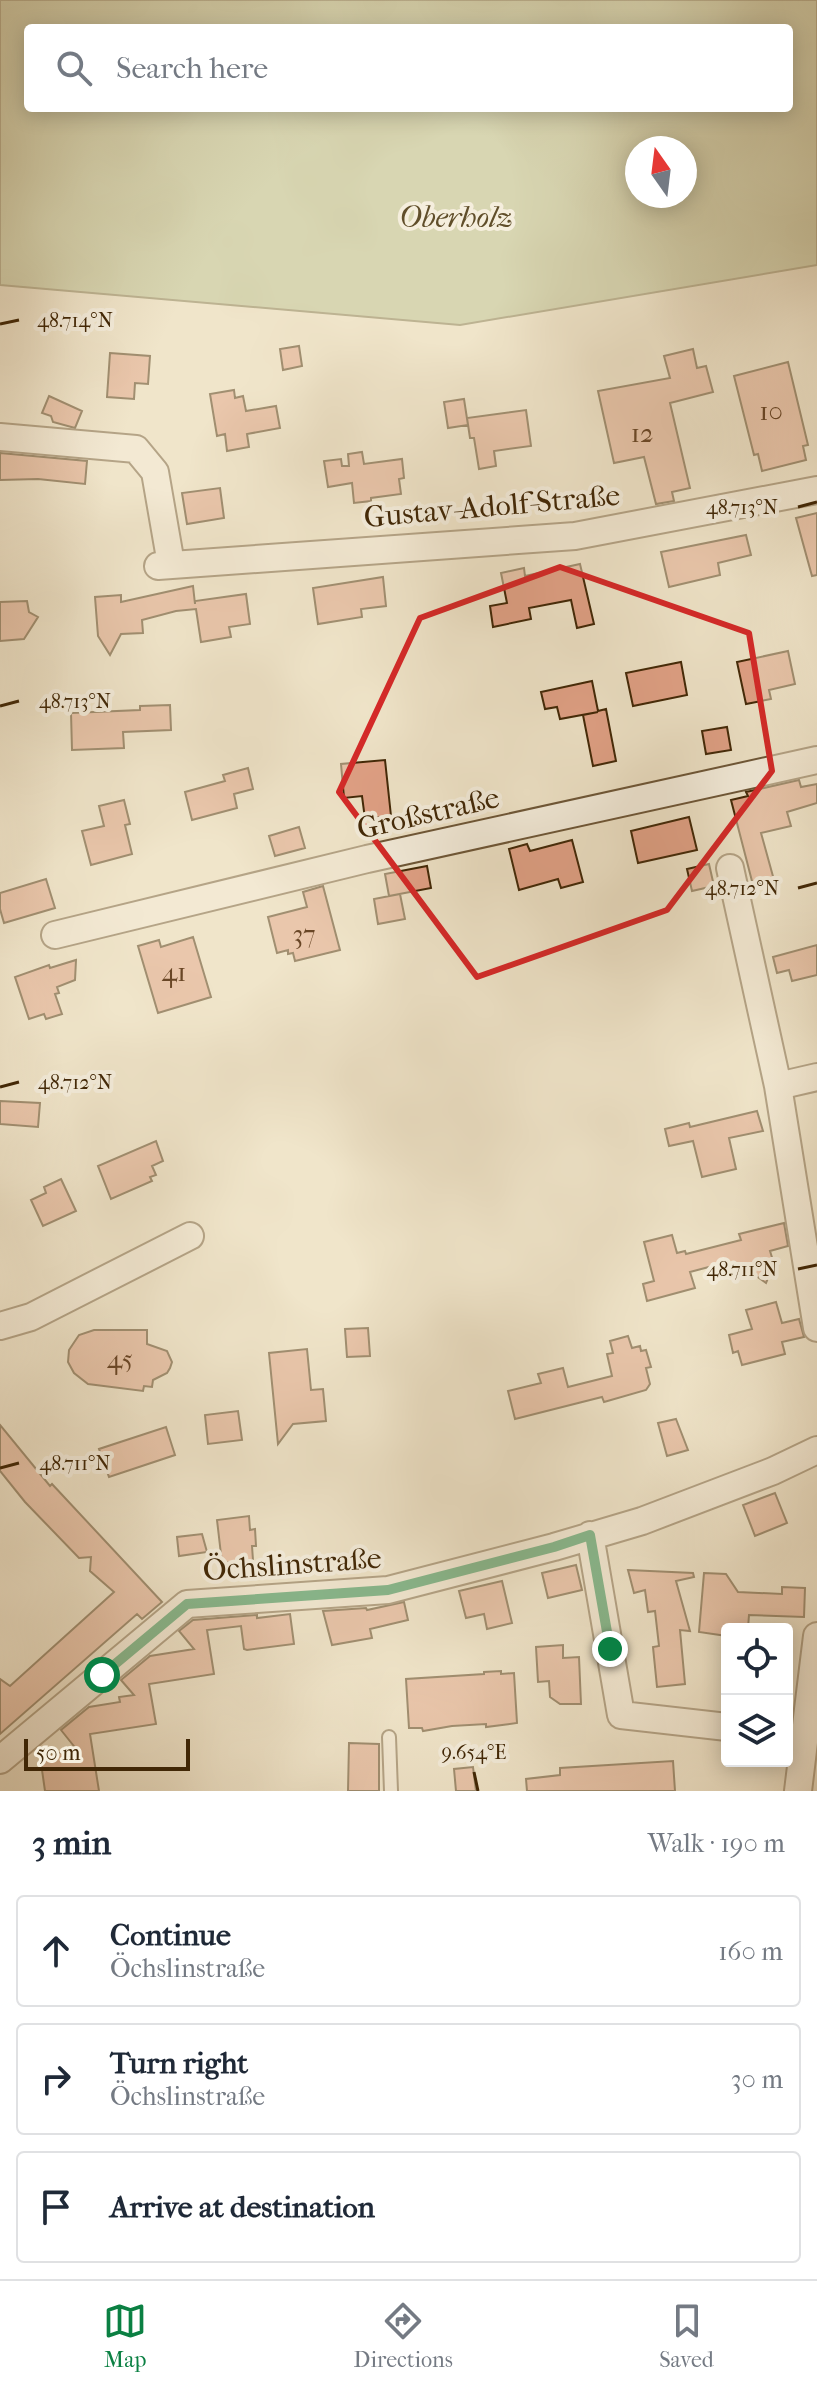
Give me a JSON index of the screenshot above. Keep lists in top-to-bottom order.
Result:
{
  "streets": {
    "street": ["Gustav-Adolf-Straße", "Großstraße", "Öchslinstraße"]
  },
  "parks": ["Oberholz"],
  "house_numbers": [
    "10",
    "12",
    "37",
    "41",
    "45"
  ],
  "scale_bar": "50 m",
  "north": "top",
  "page": {
    "search": "Search here",
    "scale": "50 m",
    "heading": ["3 min", "Walk · 190 m"],
    "list": [
      ["Continue", "Öchslinstraße", "160 m"],
      ["Turn right", "Öchslinstraße", "30 m"],
      "Arrive at destination"
    ],
    "nav": ["Map", "Directions", "Saved"]
  },
  "coordinates": [
    "48.714°N",
    "48.713°N",
    "48.712°N",
    "48.711°N",
    "9.654°E"
  ]
}
